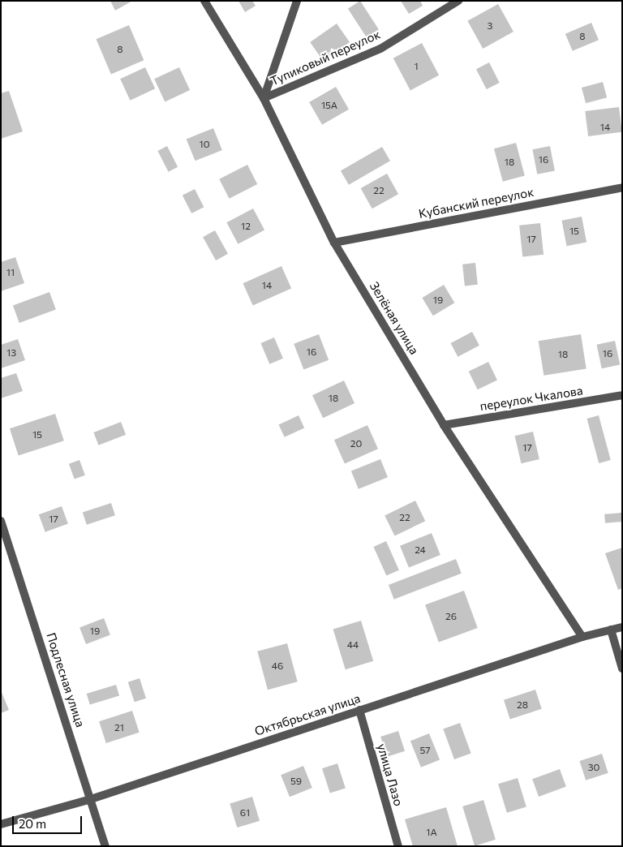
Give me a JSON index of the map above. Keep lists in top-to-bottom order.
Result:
{
  "streets": {
    "street": [
      "Тупиковый переулок",
      "Кубанский переулок",
      "Зелёная улица",
      "переулок Чкалова",
      "Подлесная улица",
      "Октябрьская улица",
      "улица Лазо"
    ]
  },
  "crossings": [
    ["Тупиковый переулок", "Зелёная улица"],
    ["Кубанский переулок", "Зелёная улица"],
    ["Зелёная улица", "переулок Чкалова"],
    ["Зелёная улица", "Октябрьская улица"],
    ["Подлесная улица", "Октябрьская улица"],
    ["Октябрьская улица", "улица Лазо"]
  ],
  "house_numbers": [
    "3",
    "8",
    "8",
    "1",
    "15А",
    "14",
    "10",
    "16",
    "18",
    "22",
    "12",
    "15",
    "17",
    "11",
    "14",
    "19",
    "16",
    "13",
    "16",
    "18",
    "18",
    "15",
    "20",
    "17",
    "22",
    "17",
    "24",
    "26",
    "19",
    "44",
    "46",
    "28",
    "21",
    "57",
    "30",
    "59",
    "61",
    "1А"
  ],
  "scale_bar": "20 m"
}
